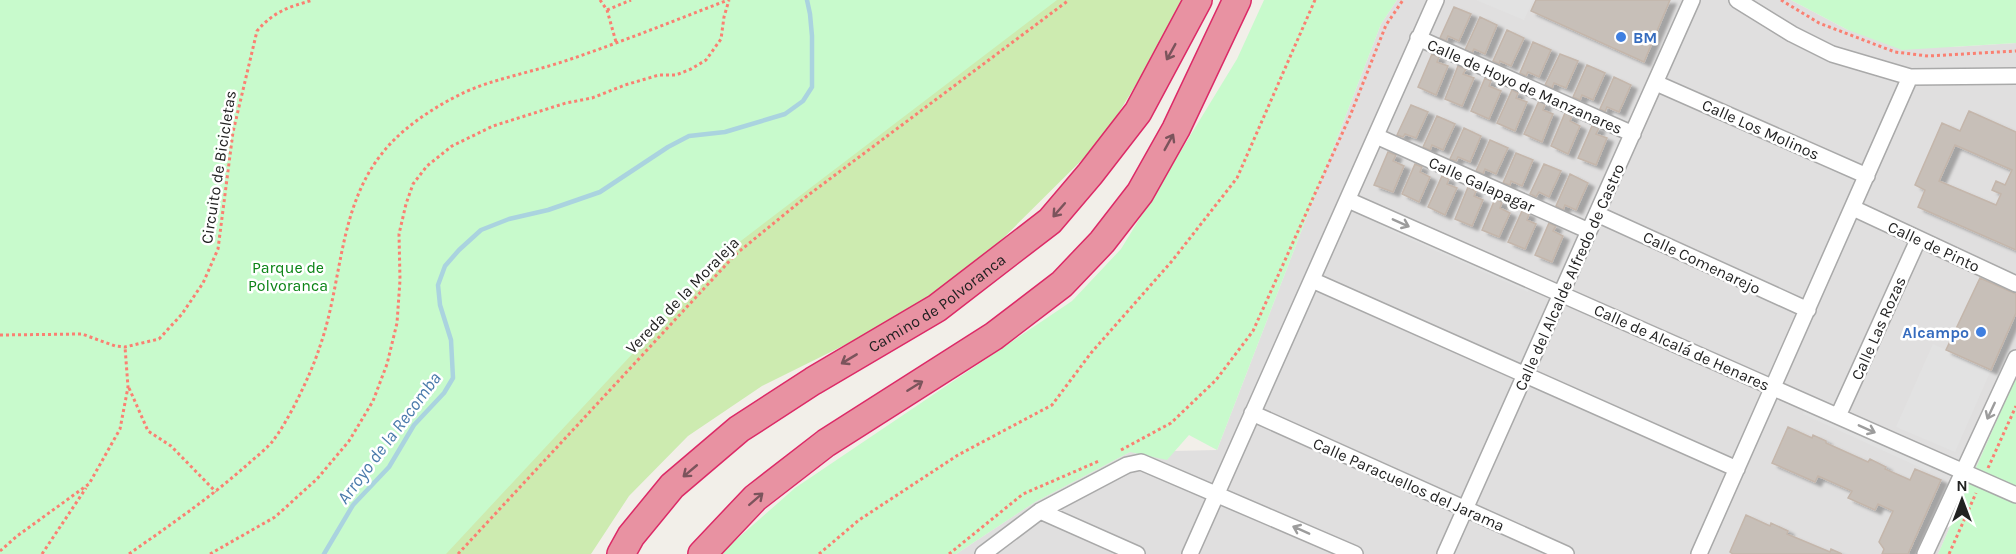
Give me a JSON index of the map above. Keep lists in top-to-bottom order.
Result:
{
  "streets": {
    "highway": ["Camino de Polvoranca"],
    "street": [
      "Calle de Hoyo de Manzanares",
      "Calle Los Molinos",
      "Calle Galapagar",
      "Calle de Pinto",
      "Calle Comenarejo",
      "Calle del Alcalde Alfredo de Castro",
      "Calle Las Rozas",
      "Calle de Alcalá de Henares",
      "Calle Paracuellos del Jarama"
    ],
    "path": ["Circuito de Bicicletas", "Vereda de la Moraleja"]
  },
  "crossings": [
    ["Calle de Hoyo de Manzanares", "Calle del Alcalde Alfredo de Castro"],
    ["Calle Los Molinos", "Calle del Alcalde Alfredo de Castro"],
    ["Calle Galapagar", "Calle del Alcalde Alfredo de Castro"],
    ["Calle de Pinto", "Calle Las Rozas"],
    ["Calle Comenarejo", "Calle del Alcalde Alfredo de Castro"],
    ["Calle del Alcalde Alfredo de Castro", "Calle de Alcalá de Henares"],
    ["Calle del Alcalde Alfredo de Castro", "Calle Paracuellos del Jarama"],
    ["Calle Las Rozas", "Calle de Alcalá de Henares"]
  ],
  "water": ["Arroyo de la Recomba"],
  "parks": ["Parque de Polvoranca"],
  "places": ["BM", "Alcampo"],
  "north": "top"
}
